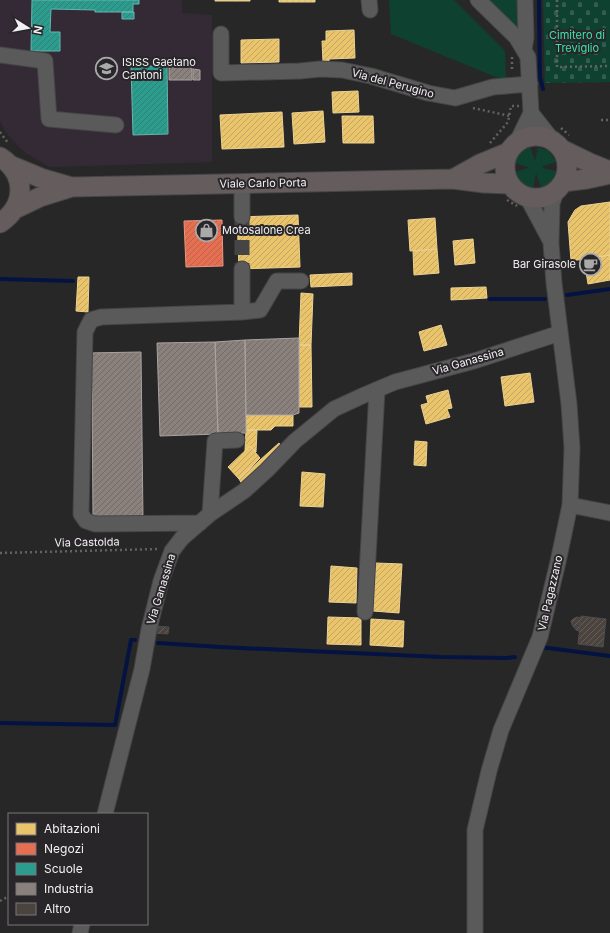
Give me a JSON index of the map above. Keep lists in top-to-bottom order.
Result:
{
  "streets": {
    "main road": ["Viale Carlo Porta"],
    "street": ["Via del Perugino", "Via Ganassina", "Via Pagazzano"],
    "path": ["Via Castolda"]
  },
  "crossings": [
    ["Viale Carlo Porta", "Via Pagazzano"],
    ["Via Ganassina", "Via Castolda"],
    ["Via Ganassina", "Via Pagazzano"]
  ],
  "parks": ["Cimitero di Treviglio"],
  "places": {
    "school or university": ["ISISS Gaetano Cantoni"],
    "shop": ["Motosalone Crea"],
    "cafe": ["Bar Girasole"]
  },
  "legend": [
    "Abitazioni",
    "Negozi",
    "Scuole",
    "Industria",
    "Altro"
  ],
  "north": "right"
}
